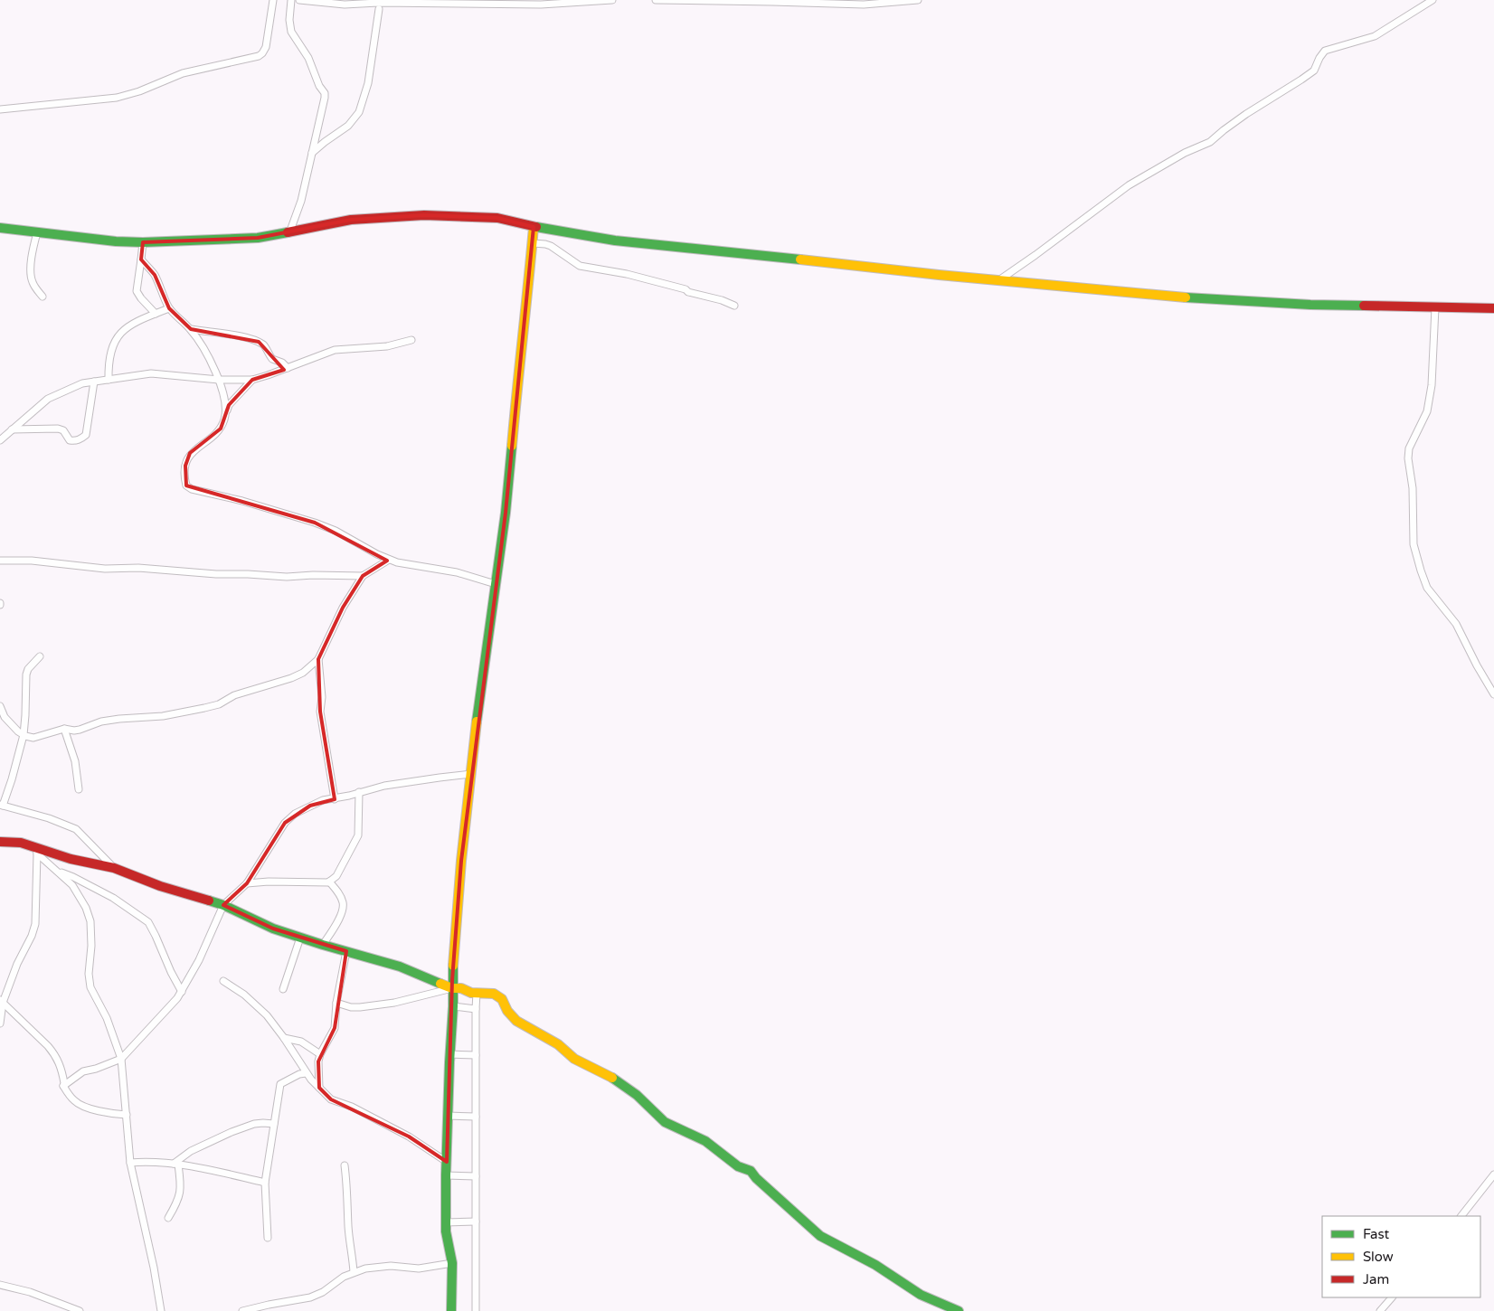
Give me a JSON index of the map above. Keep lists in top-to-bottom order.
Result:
{
  "legend": ["Fast", "Slow", "Jam"]
}
